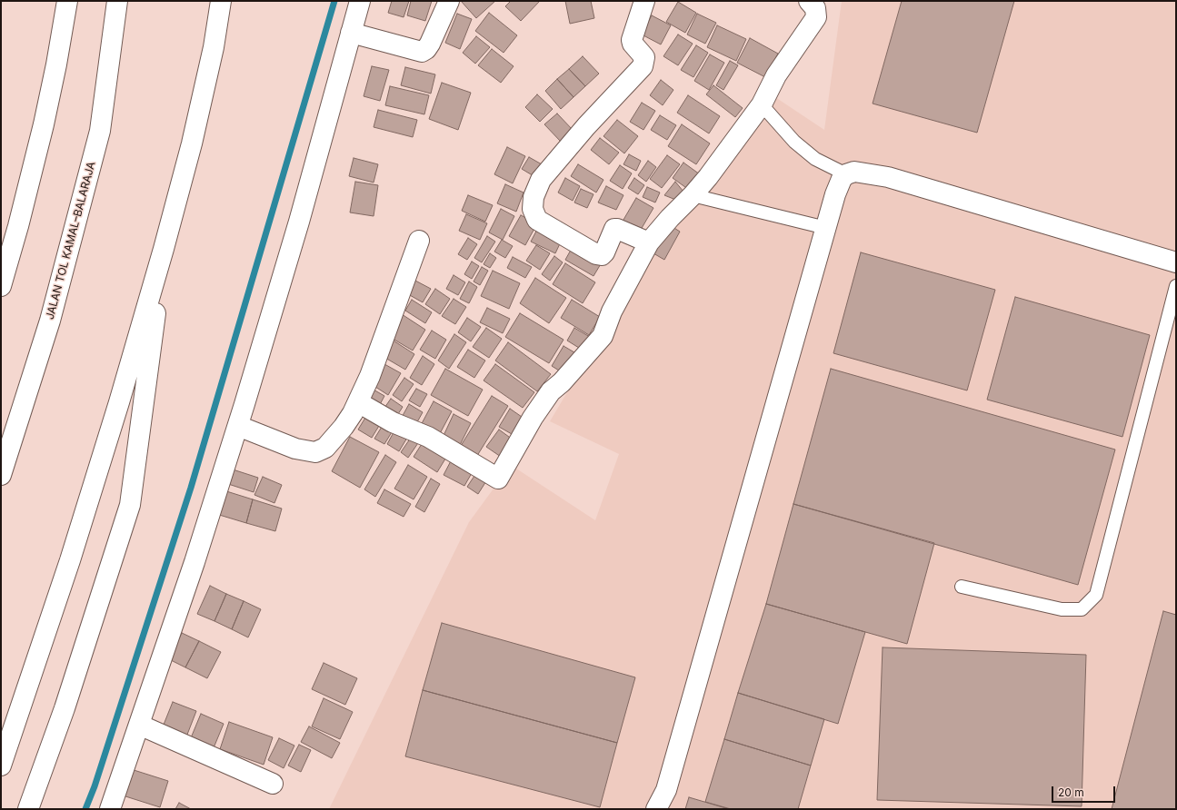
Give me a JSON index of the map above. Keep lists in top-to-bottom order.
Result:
{
  "streets": {
    "main road": ["JALAN TOL KAMAL–BALARAJA"]
  },
  "scale_bar": "20 m"
}
